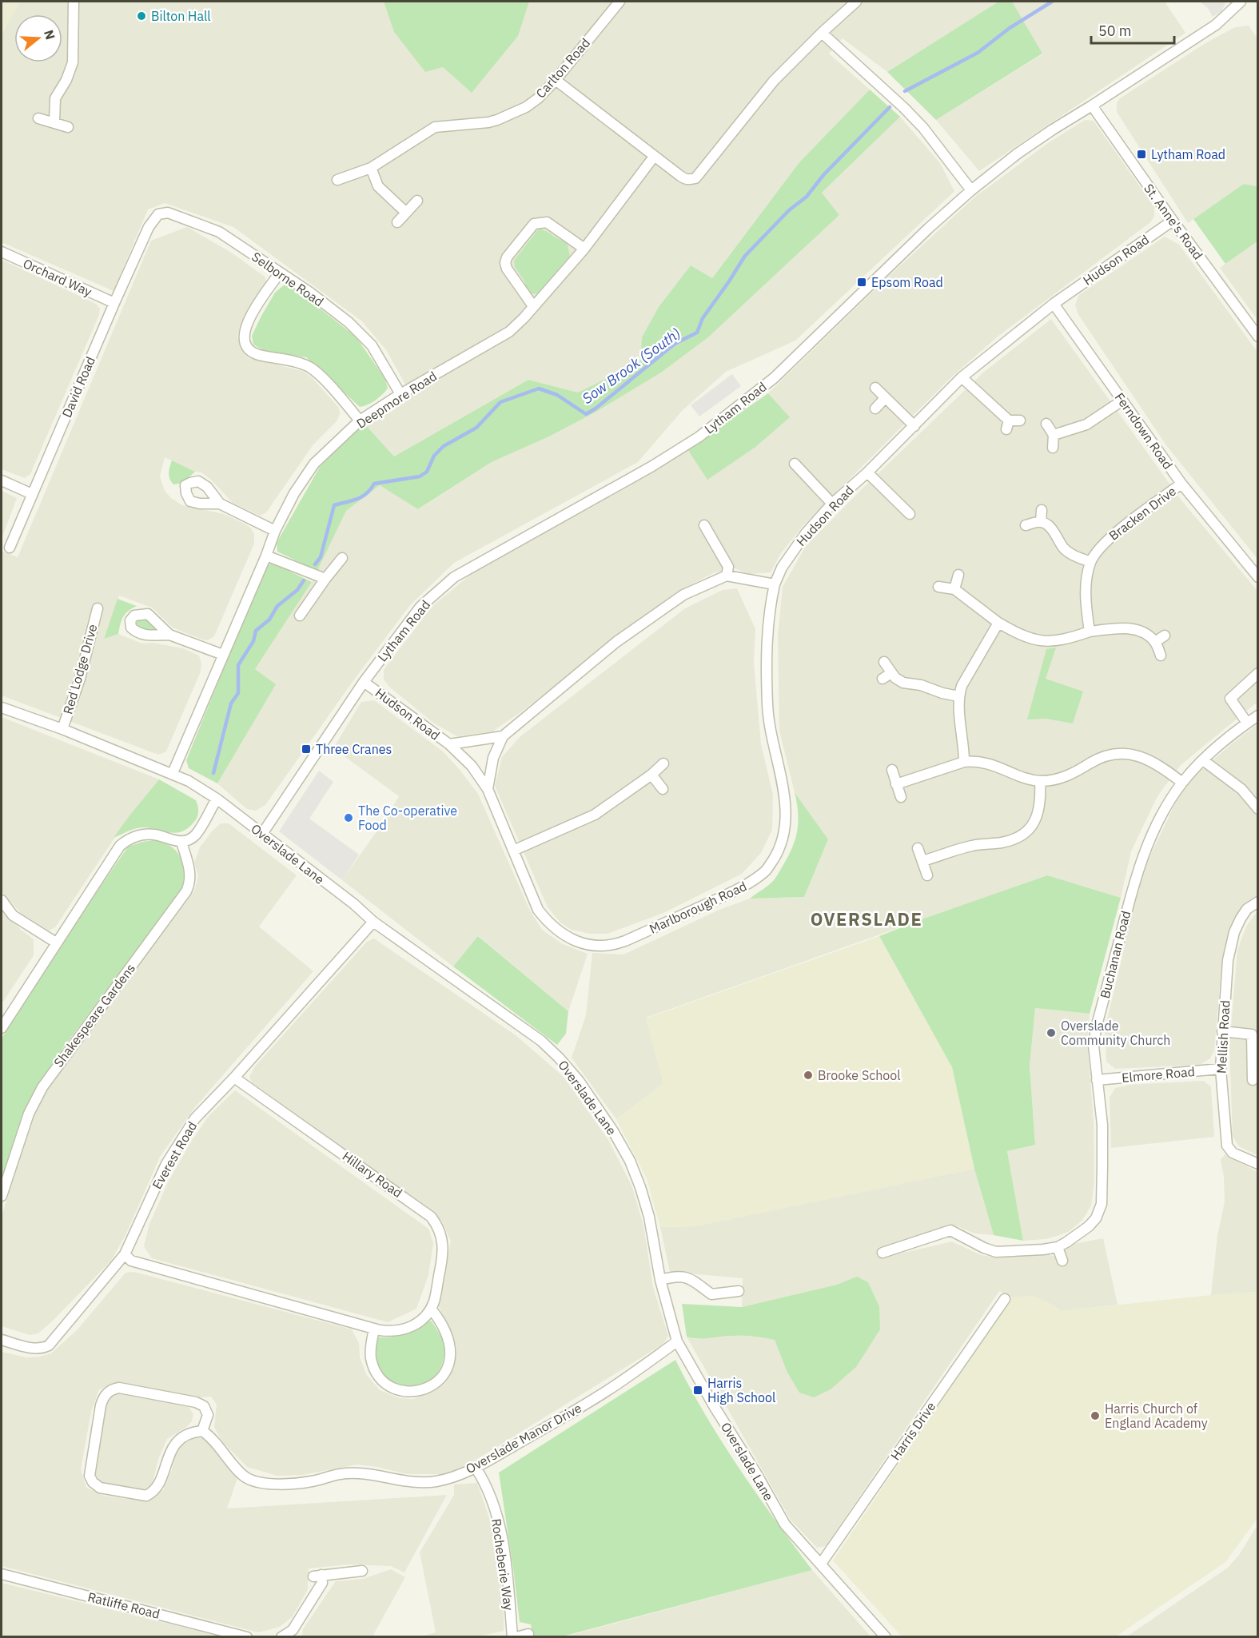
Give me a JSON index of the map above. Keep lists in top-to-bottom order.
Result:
{
  "streets": {
    "street": [
      "Carlton Road",
      "St. Anne's Road",
      "Hudson Road",
      "Orchard Way",
      "Selborne Road",
      "David Road",
      "Deepmore Road",
      "Lytham Road",
      "Ferndown Road",
      "Bracken Drive",
      "Red Lodge Drive",
      "Overslade Lane",
      "Marlborough Road",
      "Buchanan Road",
      "Shakespeare Gardens",
      "Mellish Road",
      "Elmore Road",
      "Everest Road",
      "Hillary Road",
      "Harris Drive",
      "Overslade Manor Drive",
      "Rocheberie Way",
      "Ratliffe Road"
    ]
  },
  "crossings": [
    ["St. Anne's Road", "Hudson Road"],
    ["St. Anne's Road", "Lytham Road"],
    ["Hudson Road", "Lytham Road"],
    ["Hudson Road", "Ferndown Road"],
    ["Hudson Road", "Marlborough Road"],
    ["Orchard Way", "David Road"],
    ["Selborne Road", "David Road"],
    ["Selborne Road", "Deepmore Road"],
    ["Deepmore Road", "Overslade Lane"],
    ["Lytham Road", "Overslade Lane"],
    ["Ferndown Road", "Bracken Drive"],
    ["Red Lodge Drive", "Overslade Lane"],
    ["Overslade Lane", "Everest Road"],
    ["Overslade Lane", "Harris Drive"],
    ["Overslade Lane", "Overslade Manor Drive"],
    ["Buchanan Road", "Elmore Road"],
    ["Mellish Road", "Elmore Road"],
    ["Everest Road", "Hillary Road"],
    ["Overslade Manor Drive", "Rocheberie Way"]
  ],
  "districts": ["OVERSLADE"],
  "water": ["Sow Brook (South)"],
  "places": {
    "other": [
      "Bilton Hall",
      "The Co-operative Food",
      "Overslade Community Church",
      "Brooke School",
      "Harris Church of England Academy"
    ],
    "transit": [
      "Lytham Road",
      "Epsom Road",
      "Three Cranes",
      "Harris High School"
    ]
  },
  "scale_bar": "50 m",
  "north": "right"
}
